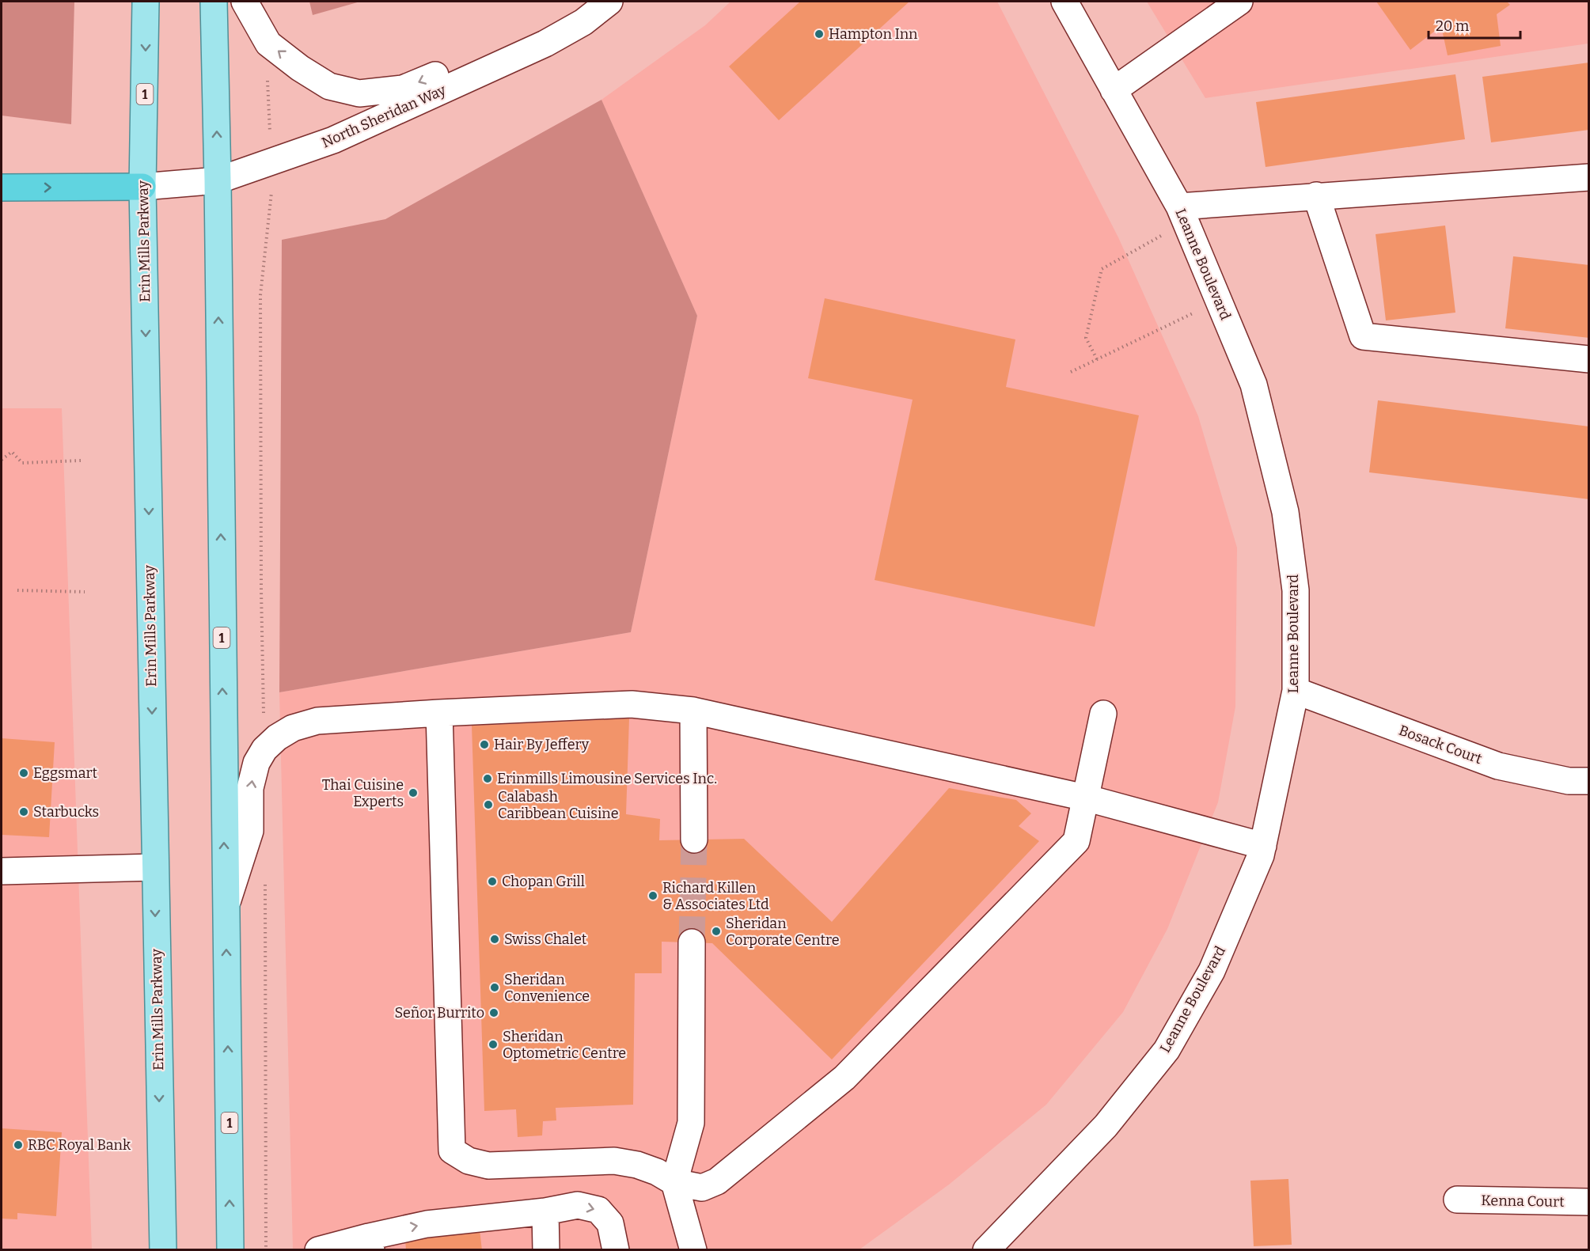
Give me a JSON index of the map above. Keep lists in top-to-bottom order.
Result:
{
  "streets": {
    "main road": ["1", "Erin Mills Parkway"],
    "street": [
      "North Sheridan Way",
      "Leanne Boulevard",
      "Bosack Court",
      "Kenna Court"
    ]
  },
  "crossings": [
    ["1", "North Sheridan Way"],
    ["North Sheridan Way", "Erin Mills Parkway"],
    ["Leanne Boulevard", "Bosack Court"]
  ],
  "places": [
    "Hampton Inn",
    "Hair By Jeffery",
    "Eggsmart",
    "Erinmills Limousine Services Inc.",
    "Thai Cuisine Experts",
    "Calabash Caribbean Cuisine",
    "Starbucks",
    "Chopan Grill",
    "Richard Killen & Associates Ltd",
    "Sheridan Corporate Centre",
    "Swiss Chalet",
    "Sheridan Convenience",
    "Señor Burrito",
    "Sheridan Optometric Centre",
    "RBC Royal Bank"
  ],
  "scale_bar": "20 m"
}
